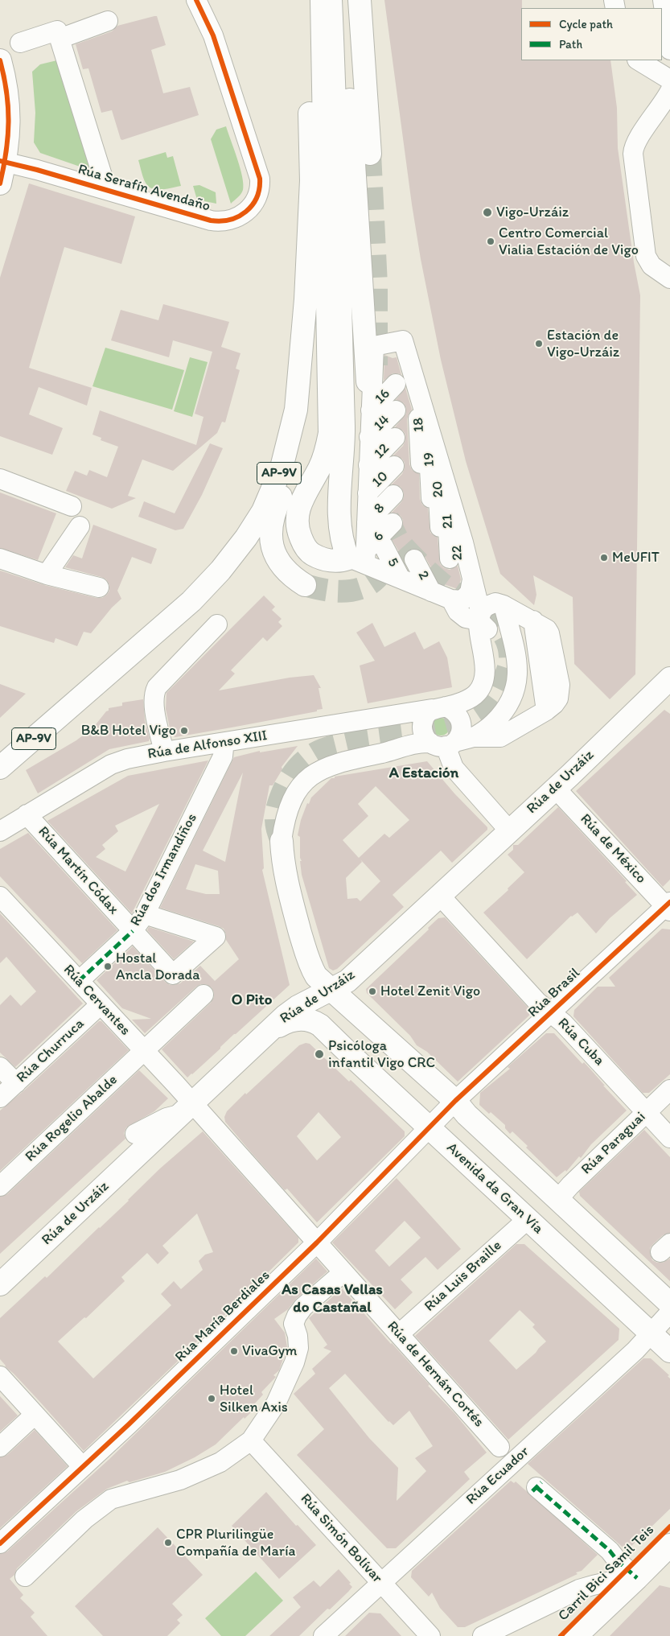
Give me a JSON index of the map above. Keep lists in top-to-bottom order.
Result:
{
  "streets": {
    "main road": ["AP-9V", "Rúa de Urzáiz", "Avenida da Gran Vía"],
    "street": [
      "Rúa Serafín Avendaño",
      "18",
      "19",
      "20",
      "8",
      "21",
      "6",
      "22",
      "5",
      "Rúa de Alfonso XIII",
      "Rúa de México",
      "Rúa dos Irmandiños",
      "Rúa Martín Códax",
      "Rúa Brasil",
      "Rúa Cervantes",
      "Rúa Cuba",
      "Rúa Churruca",
      "Rúa Rogelio Abalde",
      "Rúa Paraguai",
      "Rúa Luis Braille",
      "Rúa María Berdiales",
      "Rúa de Hernán Cortés",
      "Rúa Ecuador",
      "Rúa Simón Bolívar"
    ],
    "cycle path": ["Carril Bici Samil Teis"]
  },
  "crossings": [
    ["8", "6"],
    ["8", "5"],
    ["21", "22"],
    ["6", "5"],
    ["22", "5"],
    ["22", "Rúa de Alfonso XIII"],
    ["5", "Rúa de Alfonso XIII"],
    ["Rúa de Alfonso XIII", "Rúa dos Irmandiños"],
    ["Rúa de Alfonso XIII", "Rúa Martín Códax"],
    ["Rúa de Urzáiz", "Rúa de México"],
    ["Rúa de Urzáiz", "Rúa Cervantes"],
    ["Rúa de Urzáiz", "Rúa Cuba"],
    ["Rúa de Urzáiz", "Avenida da Gran Vía"],
    ["Rúa de Urzáiz", "Rúa de Hernán Cortés"],
    ["Rúa de México", "Rúa Brasil"],
    ["Rúa dos Irmandiños", "Rúa Martín Códax"],
    ["Rúa dos Irmandiños", "Rúa Cervantes"],
    ["Rúa Brasil", "Rúa Cuba"],
    ["Rúa Brasil", "Rúa María Berdiales"],
    ["Rúa Cervantes", "Rúa Churruca"],
    ["Rúa Cervantes", "Rúa Rogelio Abalde"],
    ["Rúa Cervantes", "Rúa de Hernán Cortés"],
    ["Rúa Cuba", "Rúa Paraguai"],
    ["Avenida da Gran Vía", "Rúa Luis Braille"],
    ["Avenida da Gran Vía", "Rúa María Berdiales"],
    ["Avenida da Gran Vía", "Rúa Ecuador"],
    ["Rúa Luis Braille", "Rúa de Hernán Cortés"],
    ["Rúa María Berdiales", "Rúa de Hernán Cortés"],
    ["Rúa Ecuador", "Rúa Simón Bolívar"]
  ],
  "districts": ["A Estación", "O Pito", "As Casas Vellas do Castañal"],
  "places": [
    "Vigo-Urzáiz",
    "Centro Comercial Vialia Estación de Vigo",
    "Estación de Vigo-Urzáiz",
    "MeUFIT",
    "B&B Hotel Vigo",
    "Hostal Ancla Dorada",
    "Hotel Zenit Vigo",
    "Psicóloga infantil Vigo CRC",
    "VivaGym",
    "Hotel Silken Axis",
    "CPR Plurilingüe Compañía de María"
  ],
  "legend": ["Cycle path", "Path"]
}
